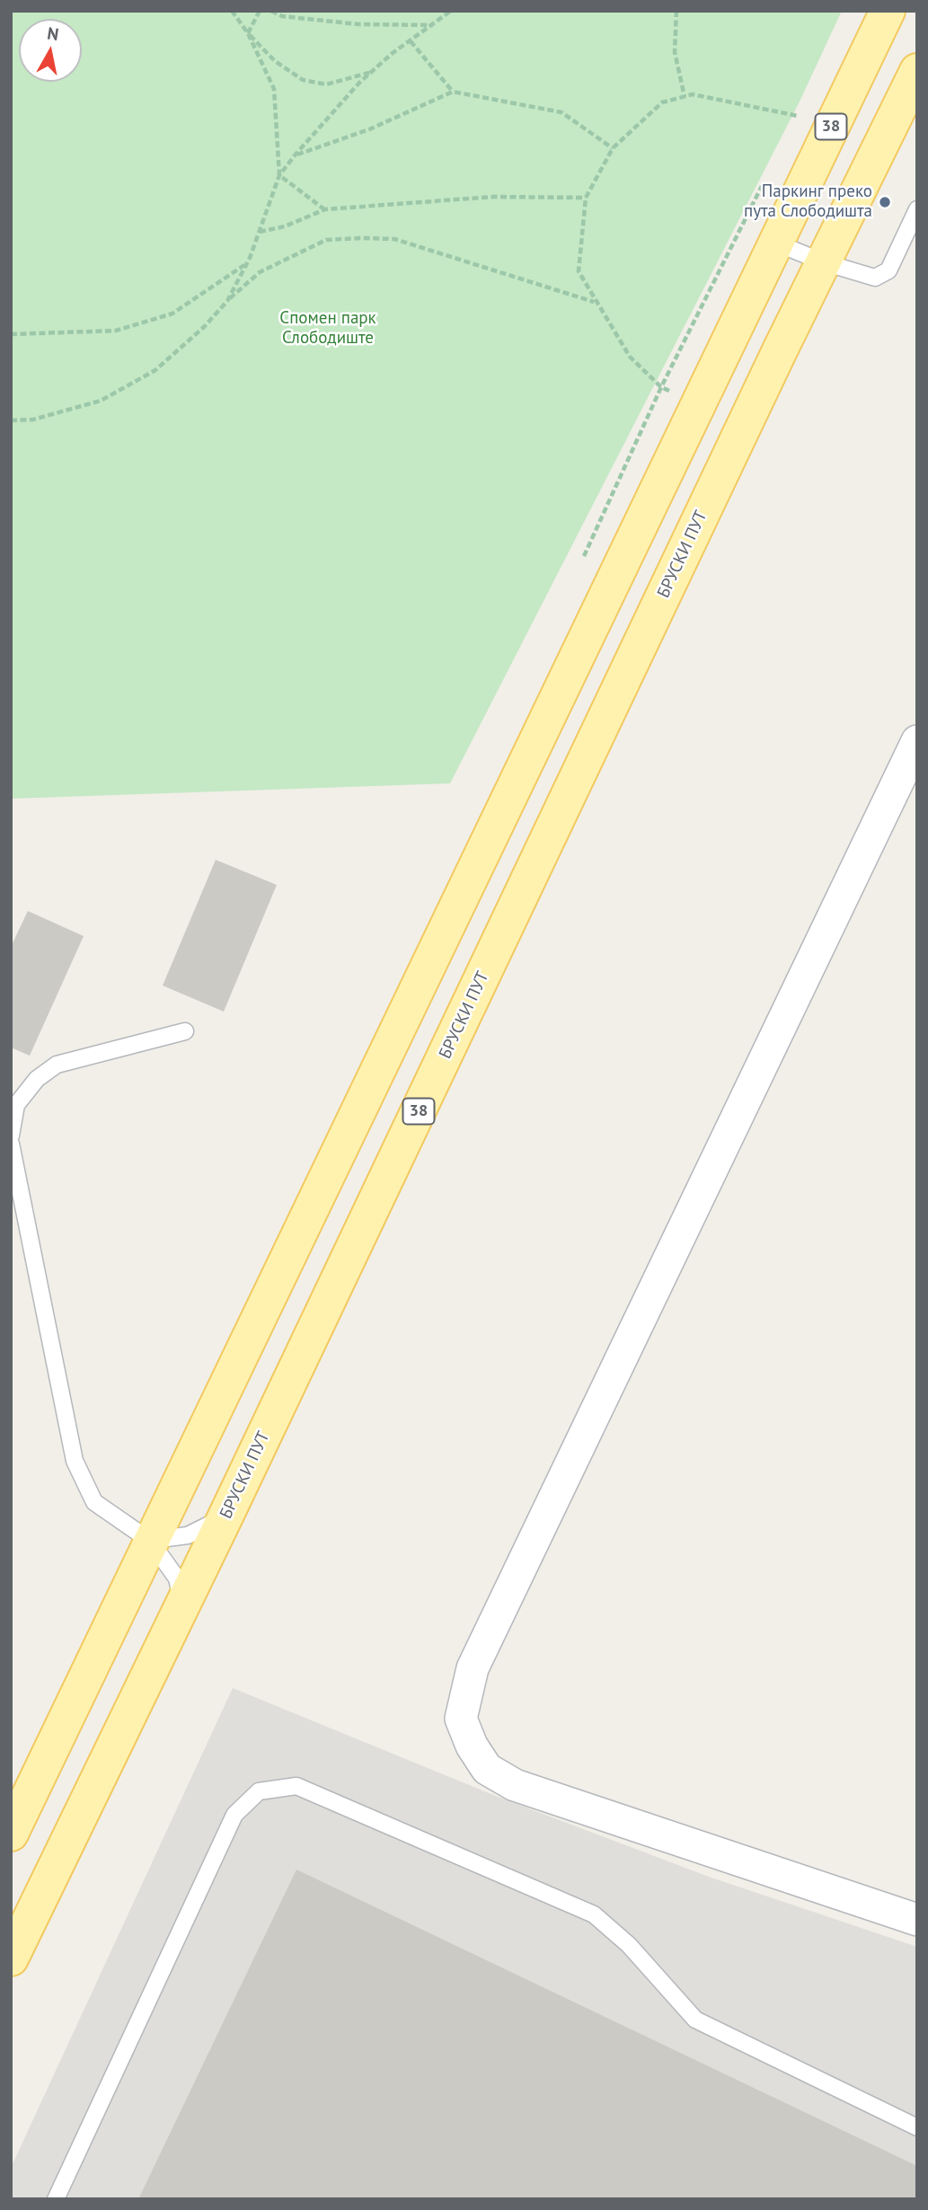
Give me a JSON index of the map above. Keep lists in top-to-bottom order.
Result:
{
  "streets": {
    "main road": ["38", "БРУСКИ ПУТ"]
  },
  "parks": ["Спомен парк Слободиште"],
  "places": ["Паркинг преко пута Слободишта"],
  "north": "top"
}
